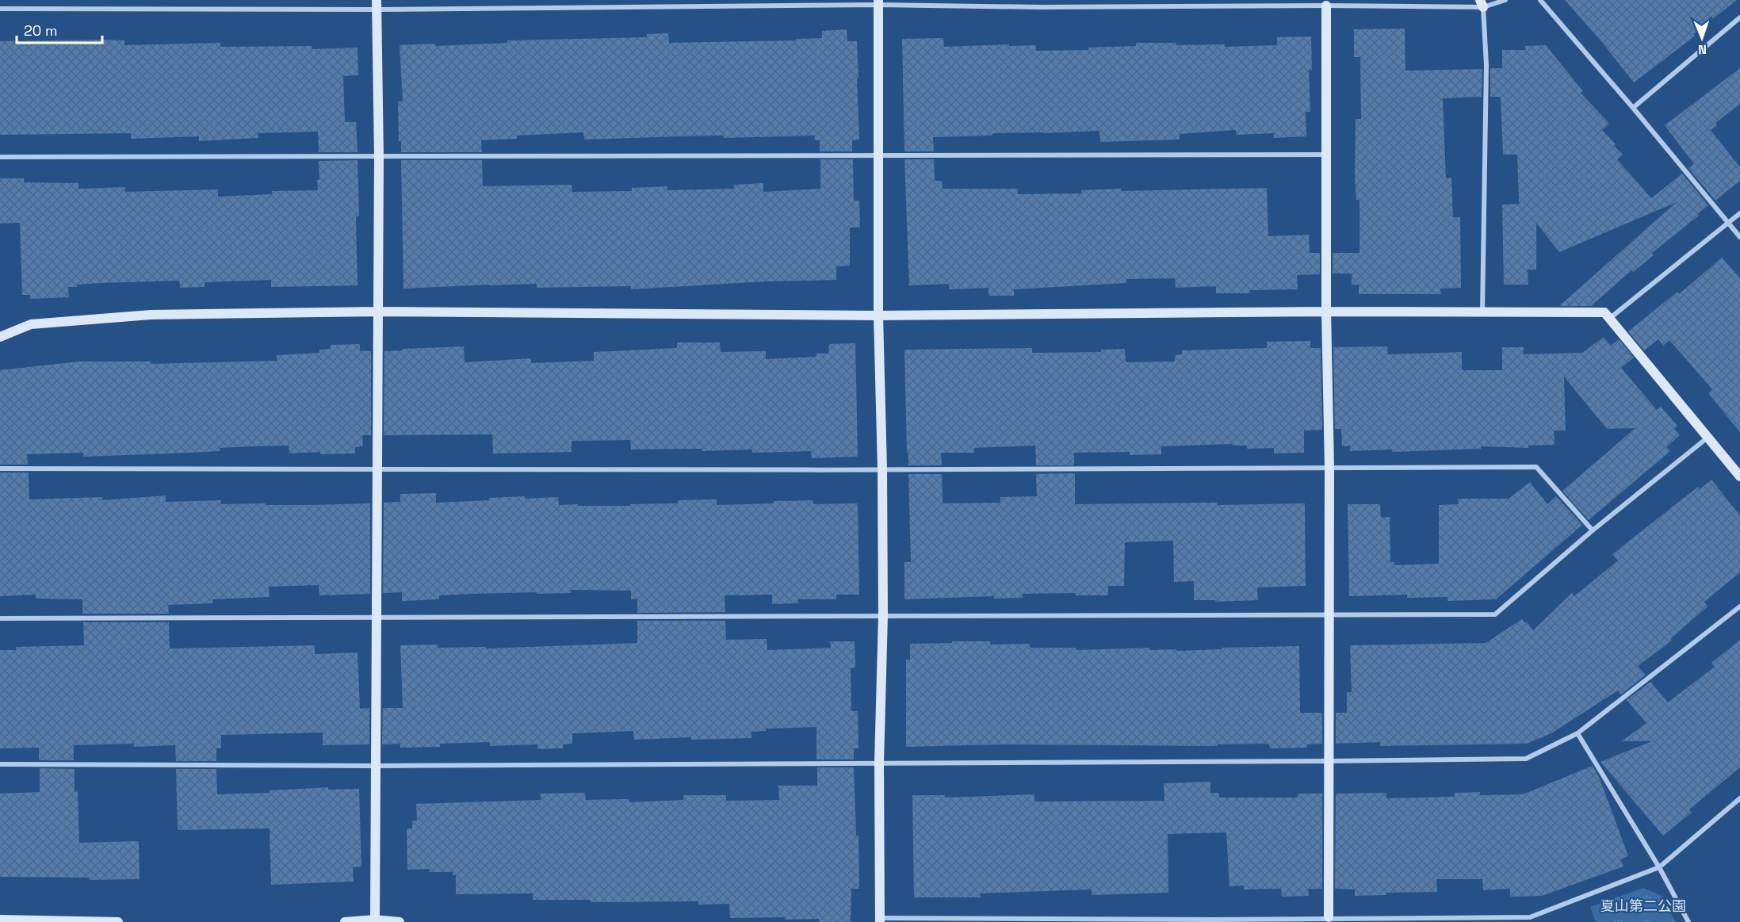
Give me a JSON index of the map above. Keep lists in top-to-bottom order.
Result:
{
  "parks": ["夏山第二公園"],
  "scale_bar": "20 m",
  "north": "bottom"
}
